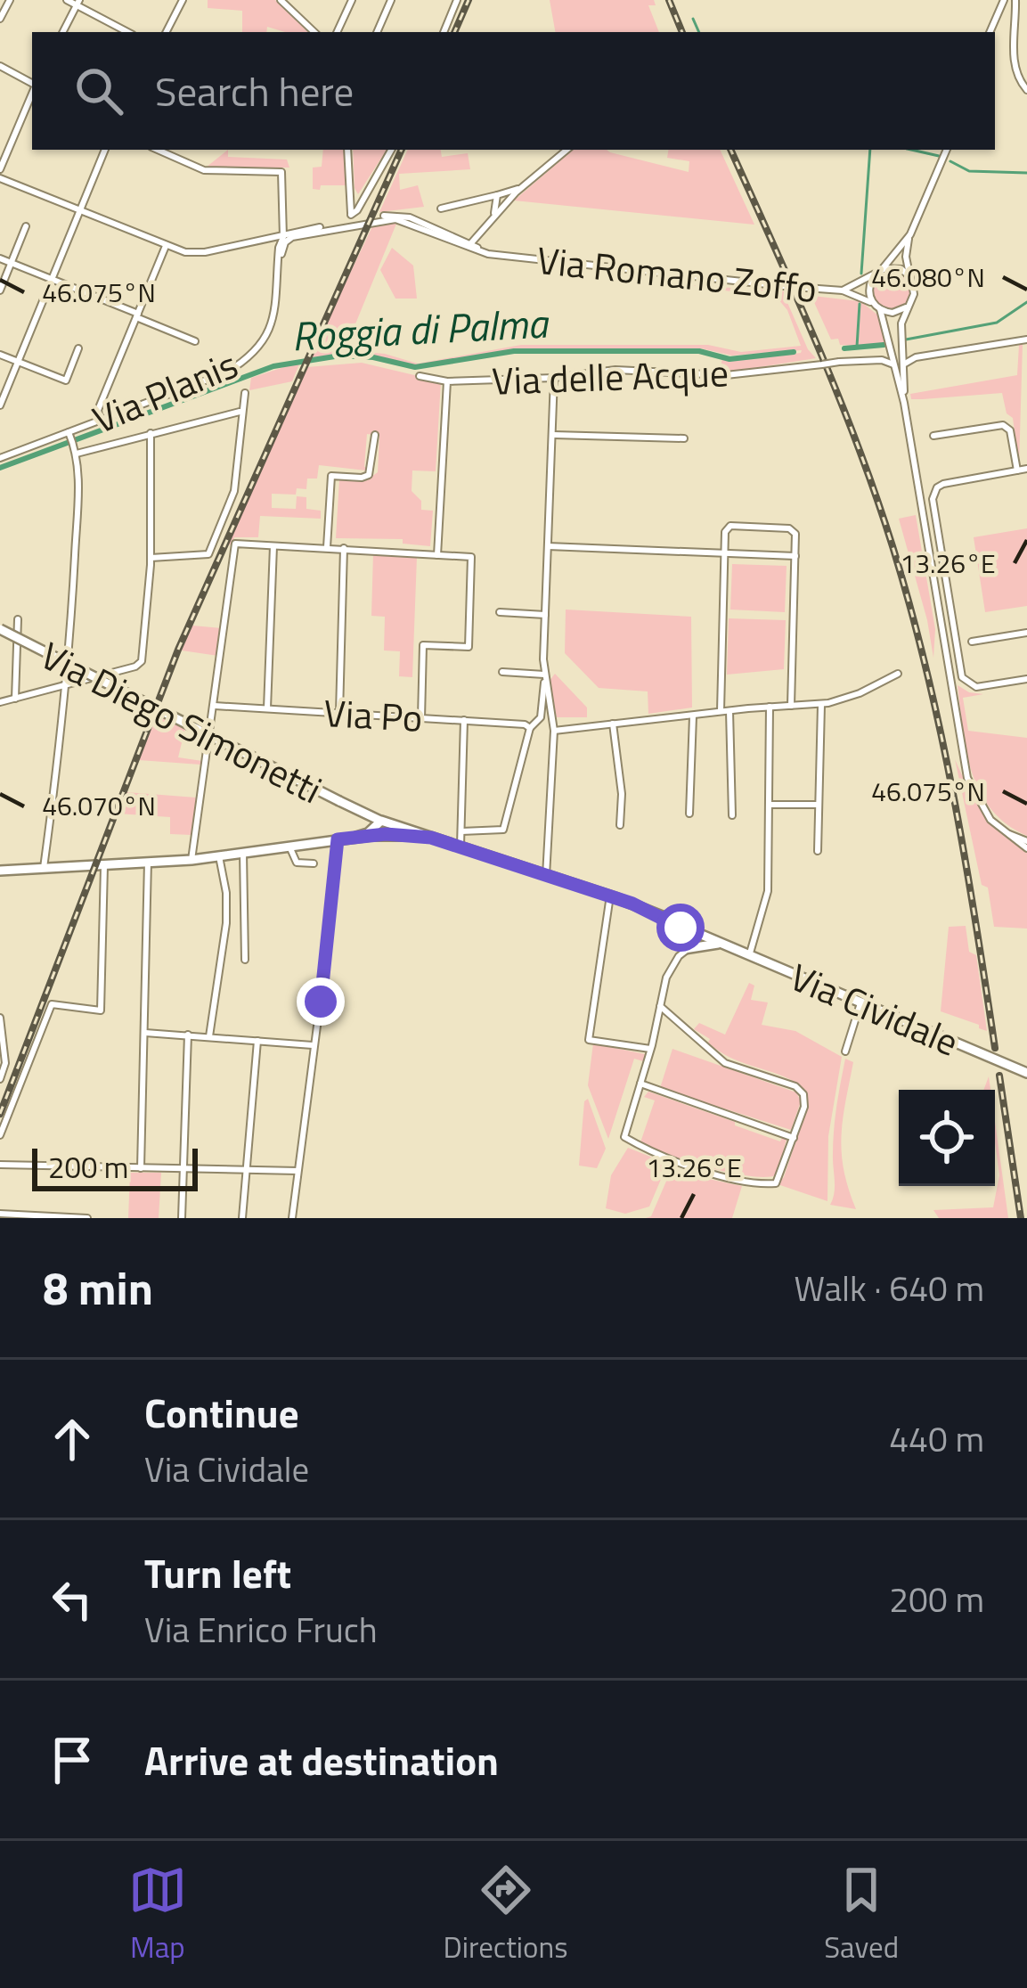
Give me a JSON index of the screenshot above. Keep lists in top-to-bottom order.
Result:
{
  "streets": {
    "main road": ["Via Diego Simonetti", "Via Cividale"],
    "street": [
      "Via Romano Zoffo",
      "Via delle Acque",
      "Via Planis",
      "Via Po"
    ]
  },
  "water": ["Roggia di Palma"],
  "scale_bar": "200 m",
  "page": {
    "search": "Search here",
    "scale": "200 m",
    "heading": ["8 min", "Walk · 640 m"],
    "list": [
      ["Continue", "Via Cividale", "440 m"],
      ["Turn left", "Via Enrico Fruch", "200 m"],
      "Arrive at destination"
    ],
    "nav": ["Map", "Directions", "Saved"]
  },
  "coordinates": [
    "46.080°N",
    "46.075°N",
    "13.26°E",
    "46.070°N"
  ]
}
